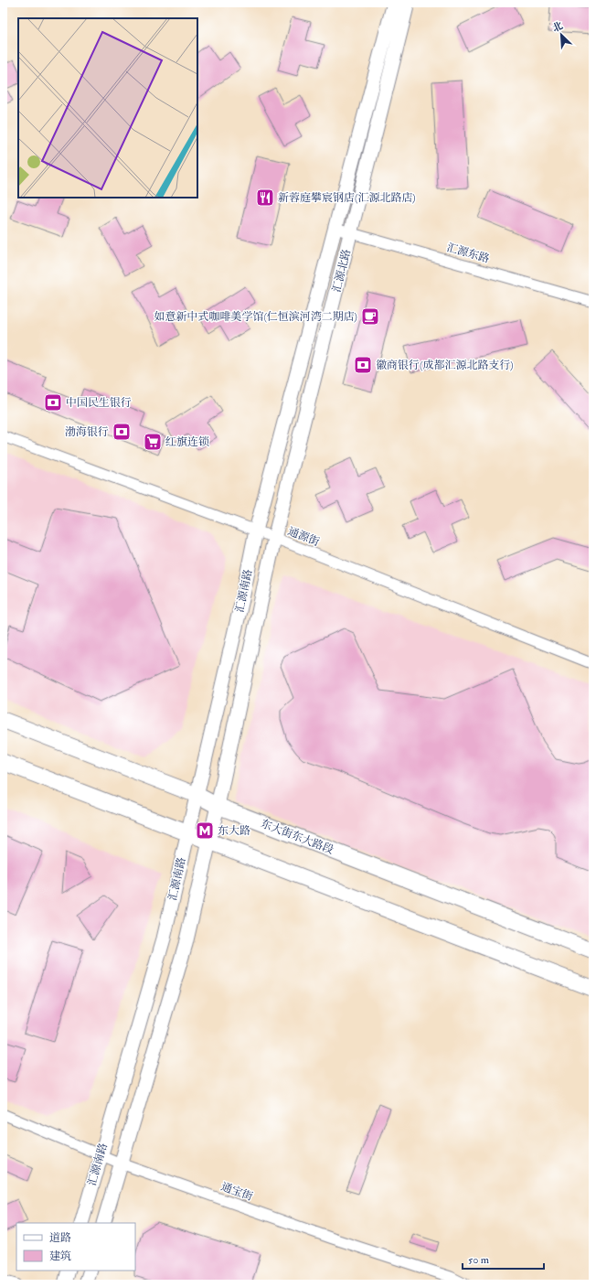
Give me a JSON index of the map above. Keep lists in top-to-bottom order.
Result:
{
  "streets": {
    "main road": ["东大街东大路段"],
    "street": [
      "汇源东路",
      "汇源北路",
      "通源街",
      "汇源南路",
      "通宝街"
    ]
  },
  "crossings": [
    ["汇源东路", "汇源北路"],
    ["汇源北路", "通源街"],
    ["汇源北路", "汇源南路"],
    ["通源街", "汇源南路"],
    ["汇源南路", "东大街东大路段"],
    ["汇源南路", "通宝街"]
  ],
  "places": {
    "restaurant": ["新蓉庭攀宸钢店(汇源北路店)"],
    "cafe": ["如意新中式咖啡美学馆(仁恒滨河湾二期店)"],
    "bank": ["徽商银行(成都汇源北路支行)", "中国民生银行", "渤海银行"],
    "supermarket": ["红旗连锁"],
    "metro station": ["东大路"]
  },
  "legend": ["道路", "建筑"],
  "scale_bar": "50 m",
  "north": "top left"
}
